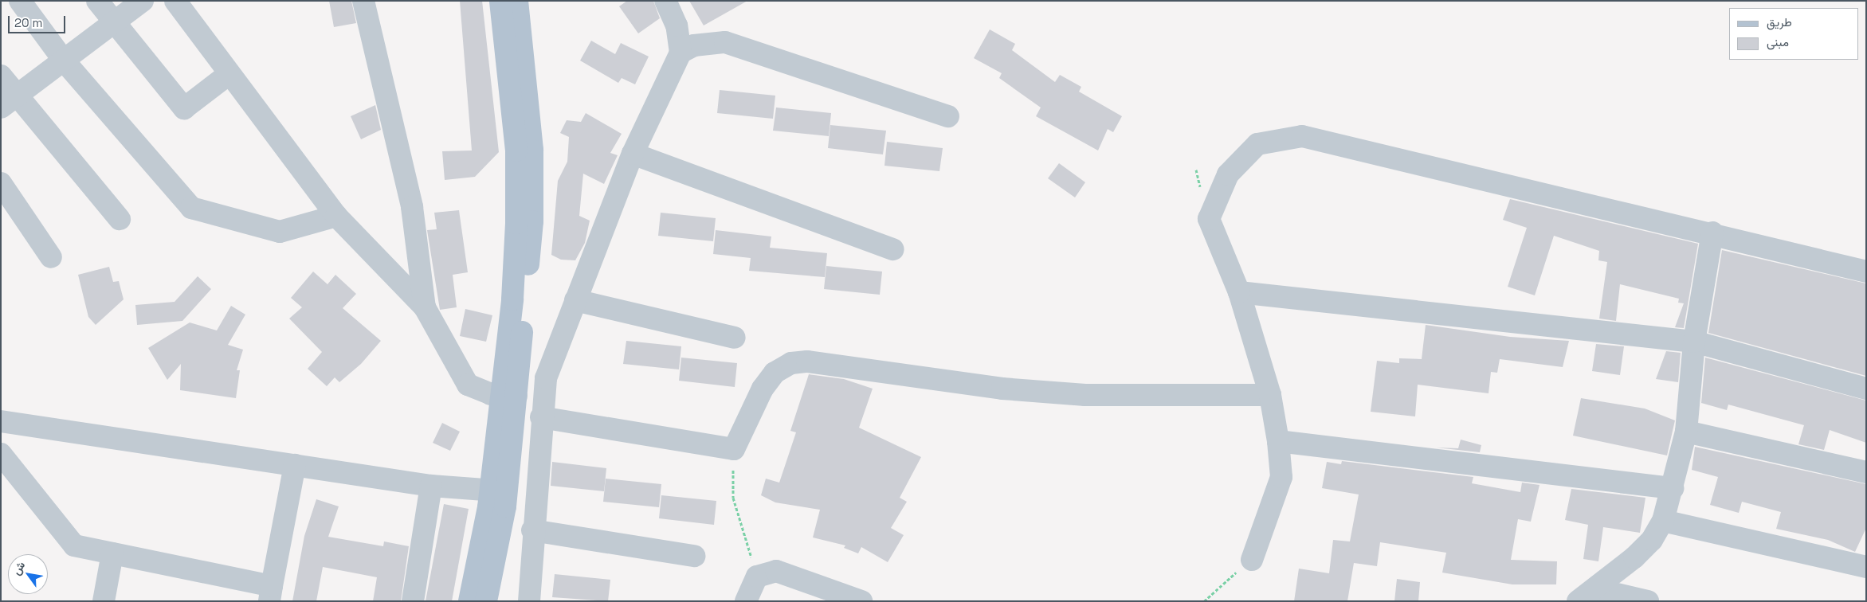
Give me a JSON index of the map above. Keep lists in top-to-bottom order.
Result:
{
  "legend": ["طريق", "مبنى"],
  "scale_bar": "20 m",
  "north": "top left"
}
